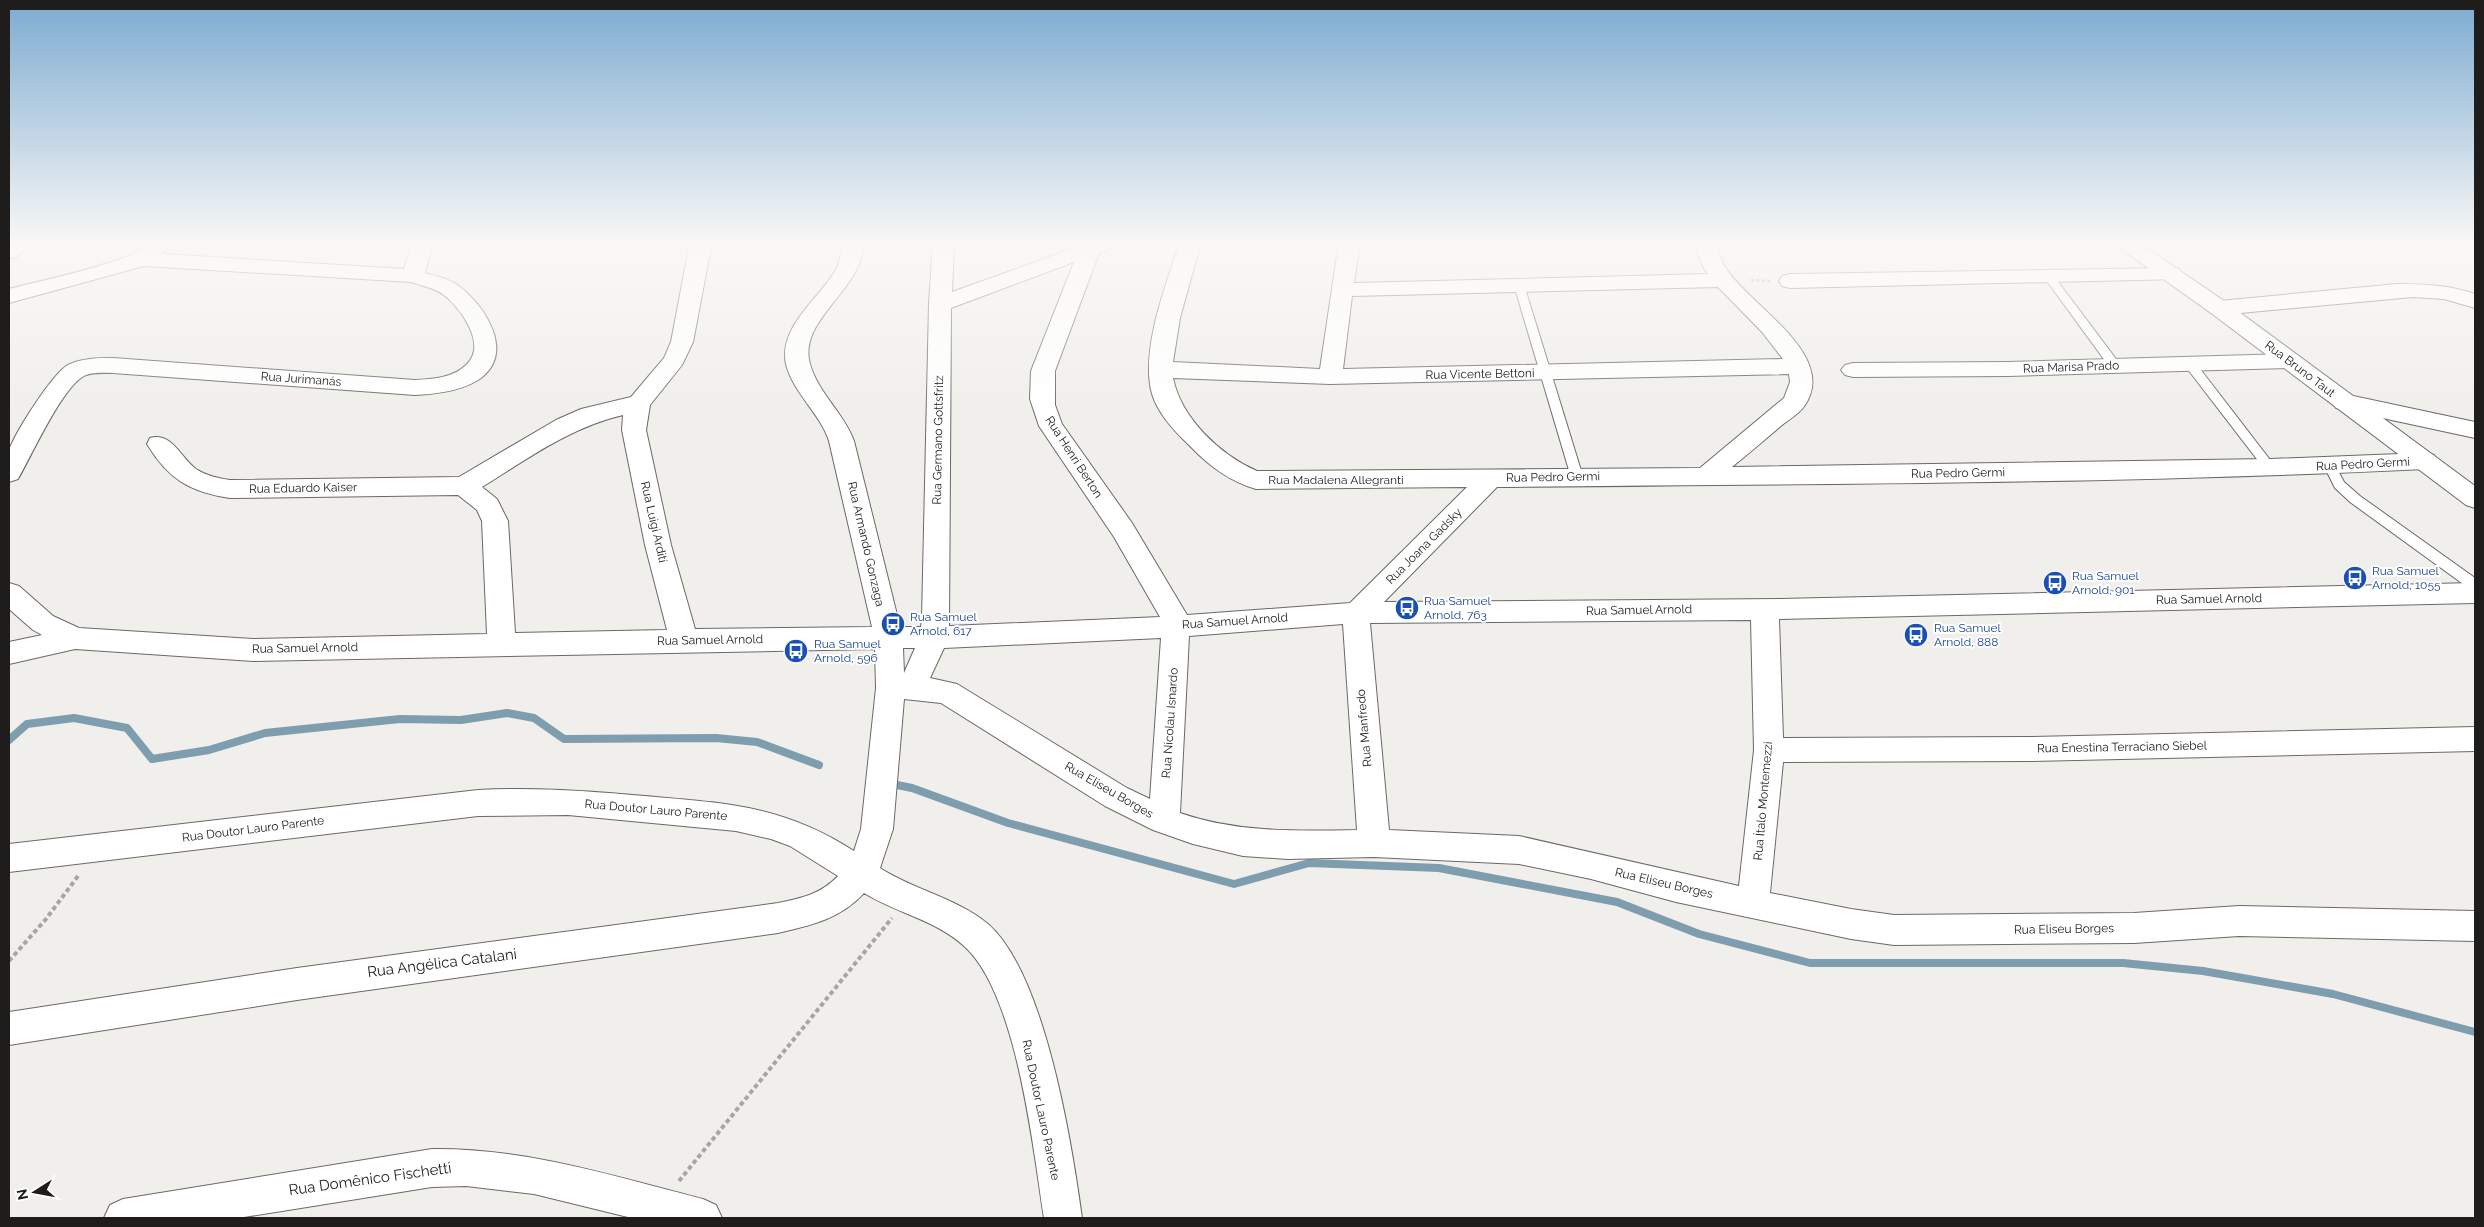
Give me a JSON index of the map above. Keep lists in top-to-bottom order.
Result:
{
  "streets": {
    "street": [
      "Rua Marisa Prado",
      "Rua Bruno Taut",
      "Rua Vicente Bettoni",
      "Rua Jurimanás",
      "Rua Germano Gottsfritz",
      "Rua Henri Berton",
      "Rua Pedro Germi",
      "Rua Madalena Allegranti",
      "Rua Eduardo Kaiser",
      "Rua Luigi Arditi",
      "Rua Armando Gonzaga",
      "Rua Joana Gadsky",
      "Rua Samuel Arnold",
      "Rua Nicolau Isnardo",
      "Rua Manfredo",
      "Rua Enestina Terraciano Siebel",
      "Rua Eliseu Borges",
      "Rua Ítalo Montemezzi",
      "Rua Doutor Lauro Parente",
      "Rua Angélica Catalani",
      "Rua Domênico Fischetti"
    ]
  },
  "crossings": [
    ["Rua Marisa Prado", "Rua Bruno Taut"],
    ["Rua Bruno Taut", "Rua Pedro Germi"],
    ["Rua Vicente Bettoni", "Rua Madalena Allegranti"],
    ["Rua Germano Gottsfritz", "Rua Samuel Arnold"],
    ["Rua Henri Berton", "Rua Samuel Arnold"],
    ["Rua Henri Berton", "Rua Nicolau Isnardo"],
    ["Rua Pedro Germi", "Rua Madalena Allegranti"],
    ["Rua Pedro Germi", "Rua Joana Gadsky"],
    ["Rua Madalena Allegranti", "Rua Joana Gadsky"],
    ["Rua Luigi Arditi", "Rua Samuel Arnold"],
    ["Rua Armando Gonzaga", "Rua Samuel Arnold"],
    ["Rua Armando Gonzaga", "Rua Eliseu Borges"],
    ["Rua Armando Gonzaga", "Rua Doutor Lauro Parente"],
    ["Rua Armando Gonzaga", "Rua Angélica Catalani"],
    ["Rua Joana Gadsky", "Rua Samuel Arnold"],
    ["Rua Joana Gadsky", "Rua Manfredo"],
    ["Rua Samuel Arnold", "Rua Nicolau Isnardo"],
    ["Rua Samuel Arnold", "Rua Manfredo"],
    ["Rua Samuel Arnold", "Rua Ítalo Montemezzi"],
    ["Rua Nicolau Isnardo", "Rua Eliseu Borges"],
    ["Rua Manfredo", "Rua Eliseu Borges"],
    ["Rua Enestina Terraciano Siebel", "Rua Ítalo Montemezzi"],
    ["Rua Eliseu Borges", "Rua Ítalo Montemezzi"],
    ["Rua Doutor Lauro Parente", "Rua Angélica Catalani"]
  ],
  "places": {
    "bus stop": [
      "Rua Samuel Arnold, 1055",
      "Rua Samuel Arnold, 901",
      "Rua Samuel Arnold, 763",
      "Rua Samuel Arnold, 617",
      "Rua Samuel Arnold, 888",
      "Rua Samuel Arnold, 596"
    ]
  },
  "north": "left"
}
